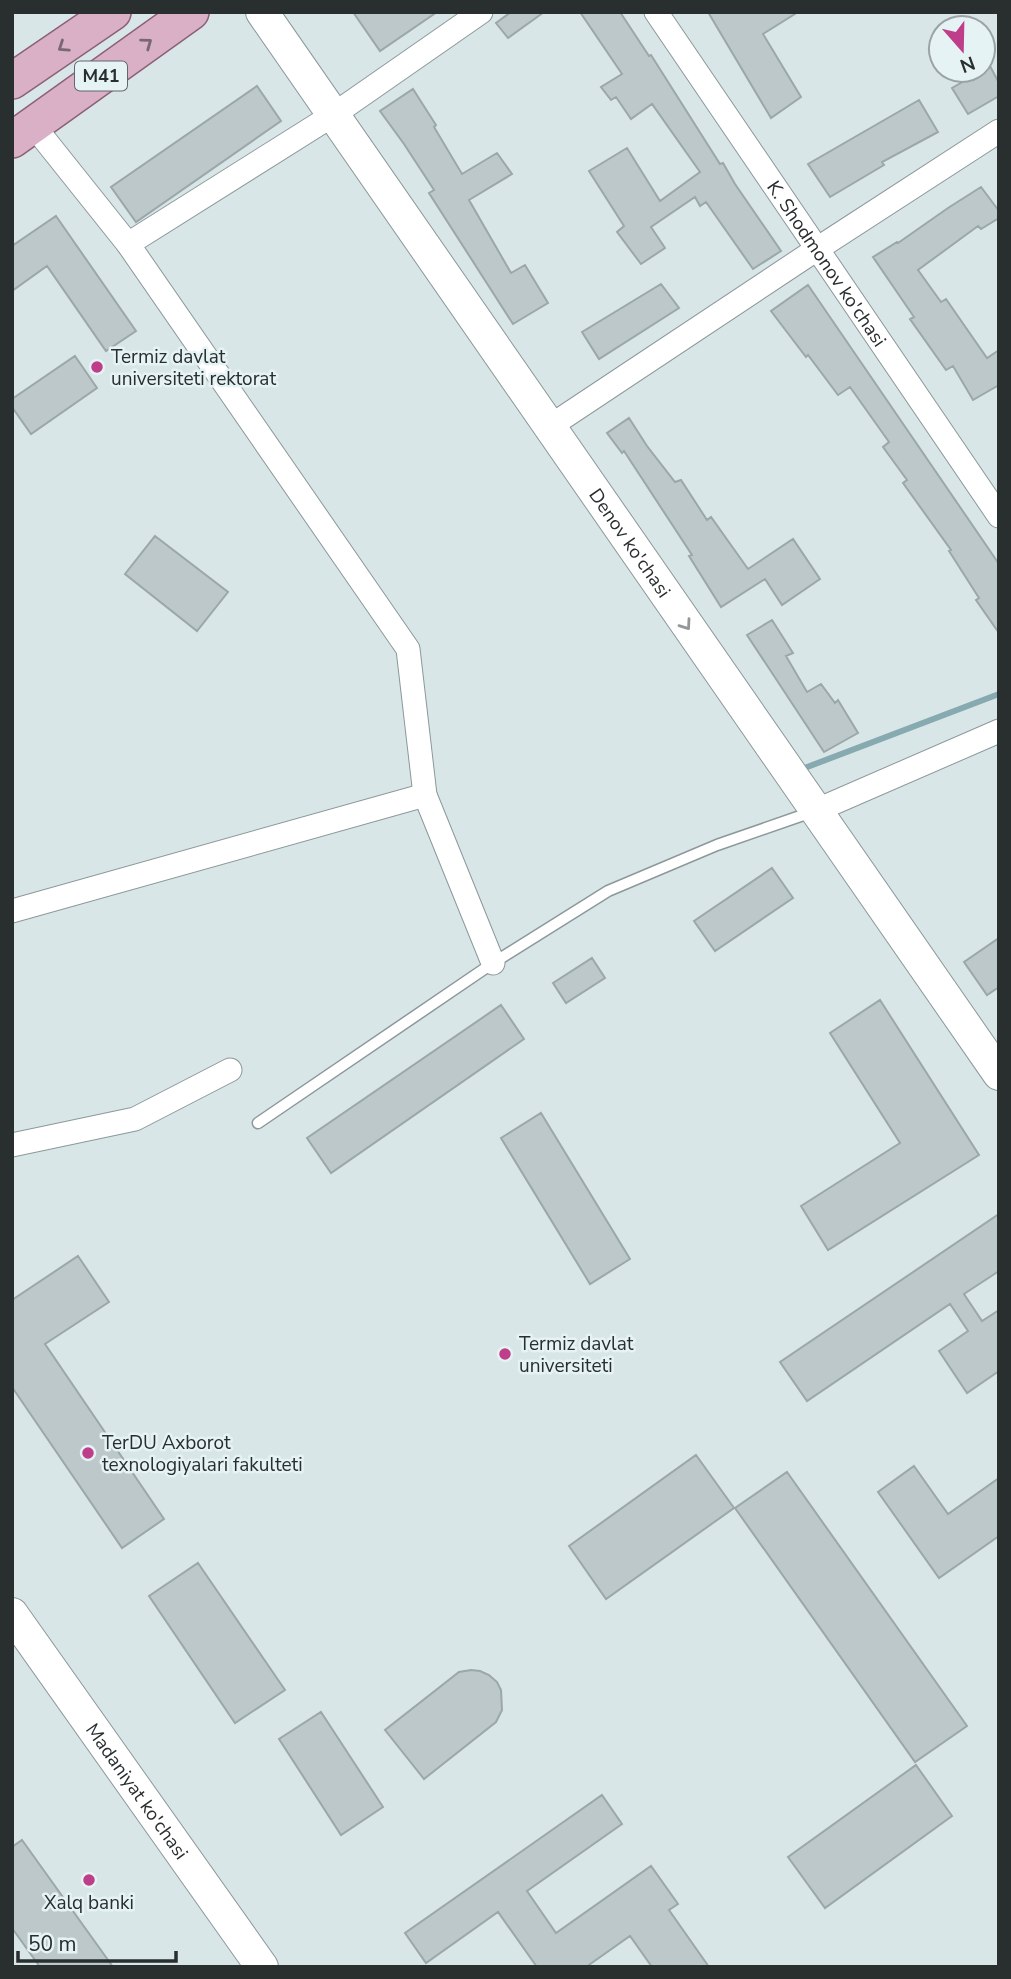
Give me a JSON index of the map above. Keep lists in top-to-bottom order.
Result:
{
  "streets": {
    "main road": ["M41"],
    "street": ["K. Shodmonov ko'chasi", "Denov ko'chasi", "Madaniyat ko'chasi"]
  },
  "places": [
    "Termiz davlat universiteti rektorat",
    "Termiz davlat universiteti",
    "TerDU Axborot texnologiyalari fakulteti",
    "Xalq banki"
  ],
  "scale_bar": "50 m",
  "north": "bottom"
}
